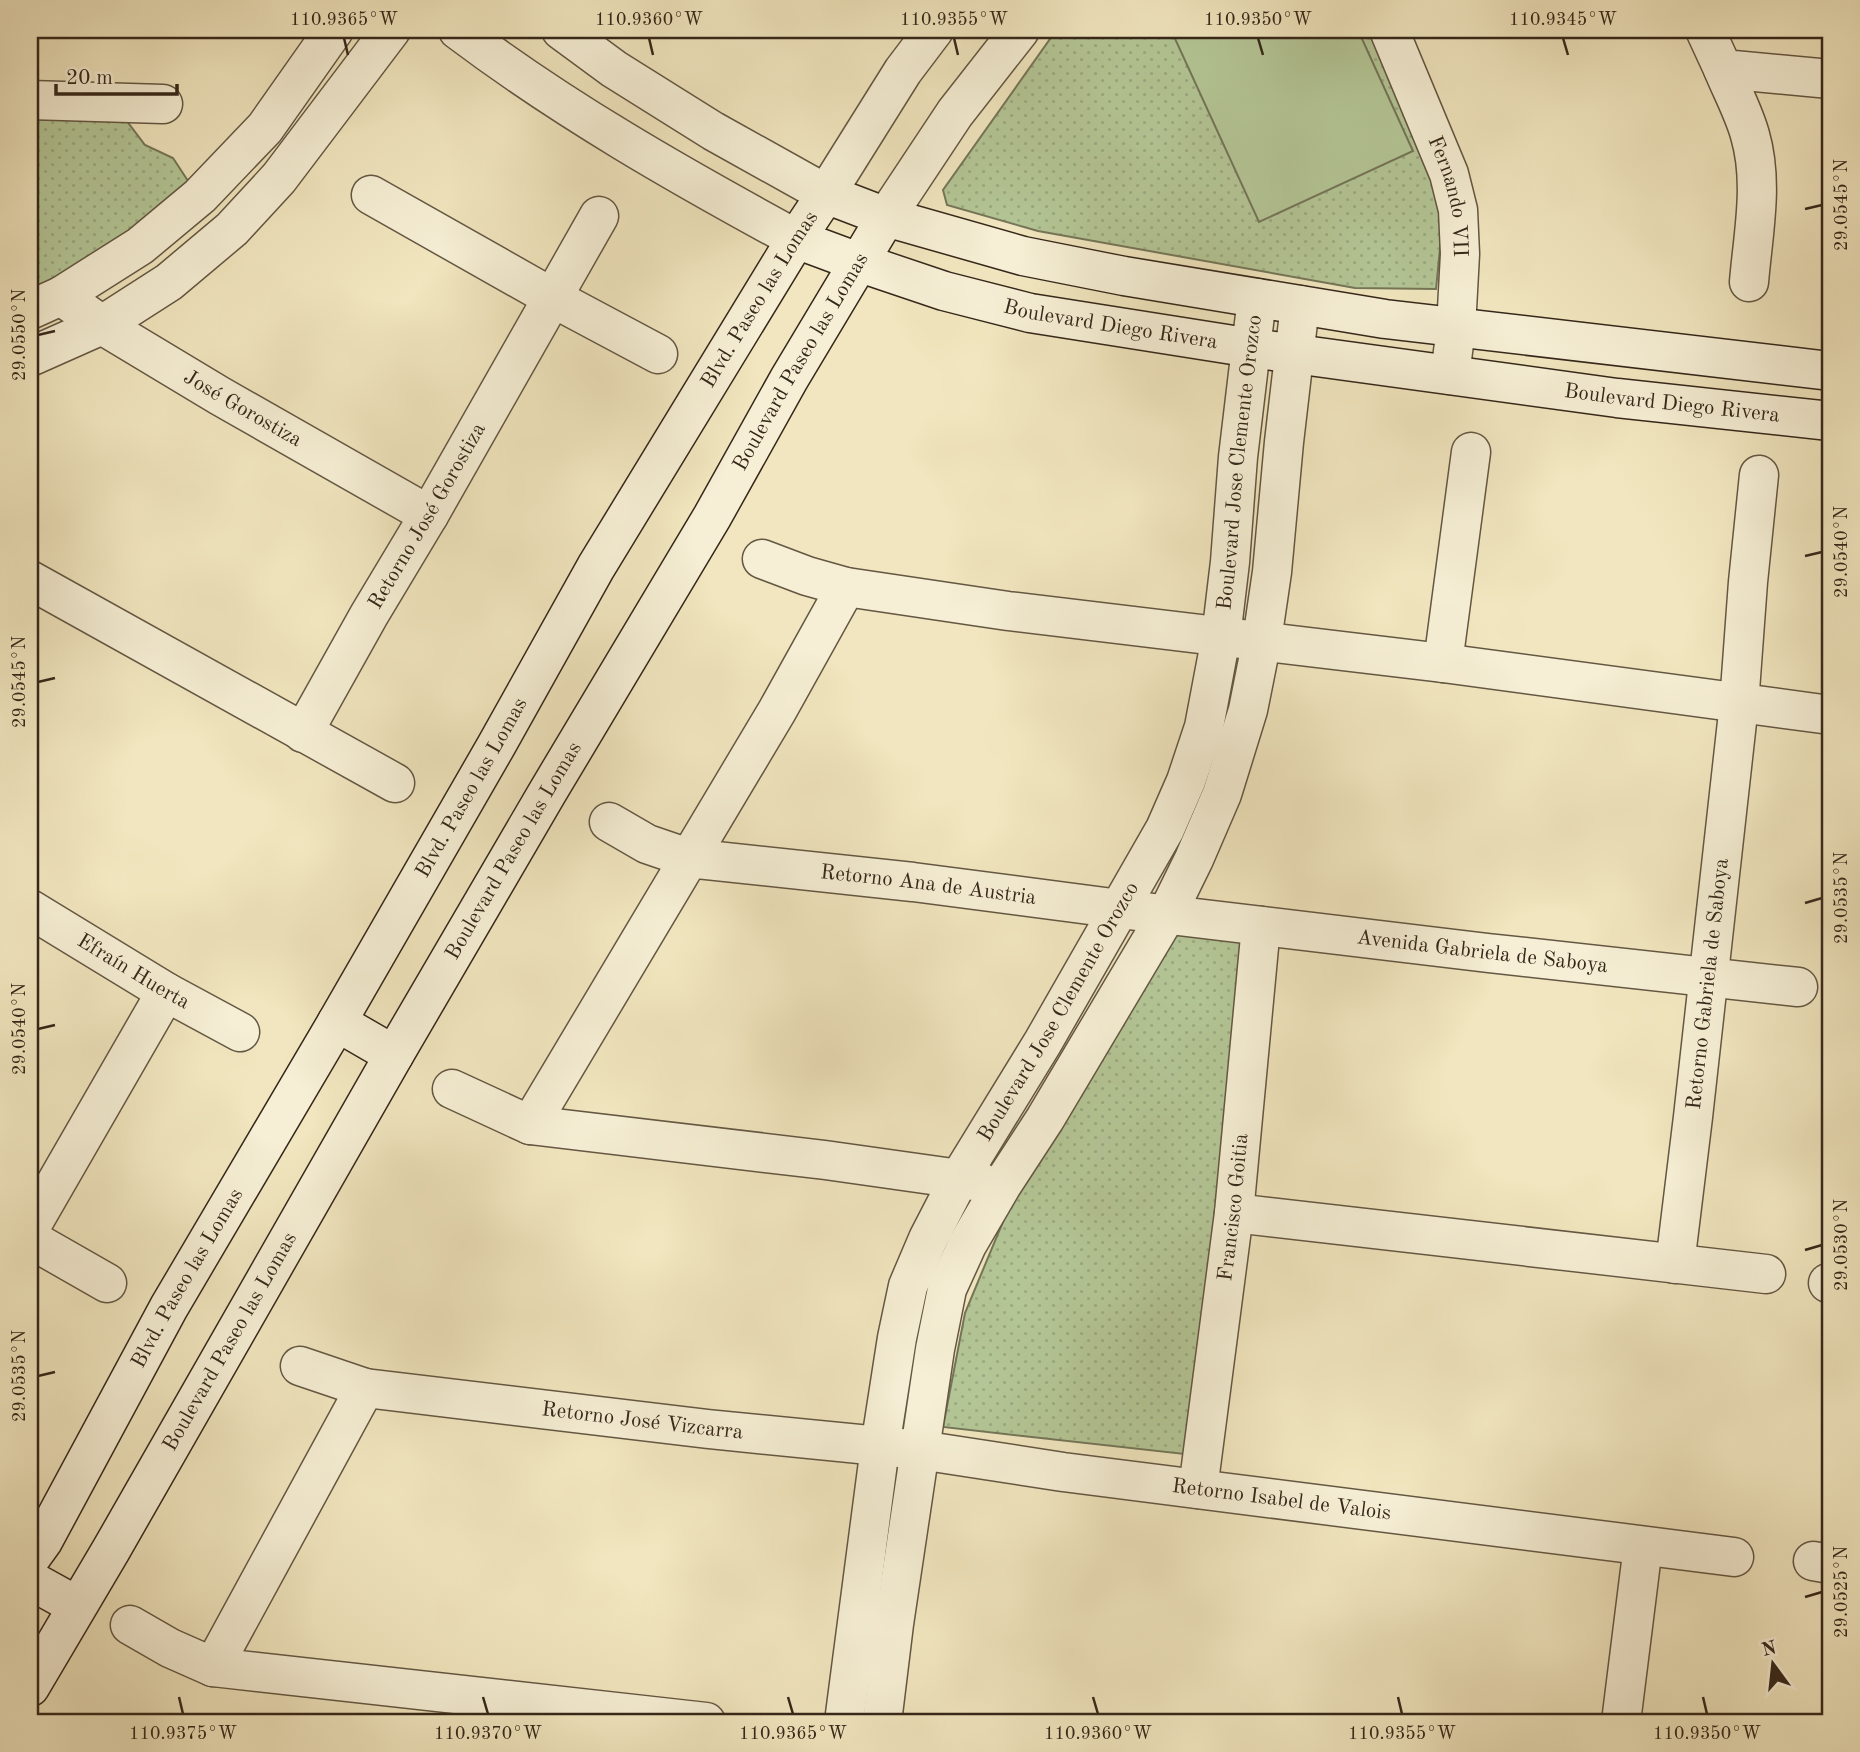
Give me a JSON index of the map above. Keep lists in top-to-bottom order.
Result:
{
  "streets": {
    "street": [
      "Fernando VII",
      "Blvd. Paseo las Lomas",
      "Boulevard Diego Rivera",
      "Boulevard Paseo las Lomas",
      "José Gorostiza",
      "Boulevard Jose Clemente Orozco",
      "Retorno José Gorostiza",
      "Retorno Ana de Austria",
      "Avenida Gabriela de Saboya",
      "Efraín Huerta",
      "Retorno Gabriela de Saboya",
      "Francisco Goitia",
      "Retorno José Vizcarra",
      "Retorno Isabel de Valois"
    ]
  },
  "crossings": [
    ["Fernando VII", "Boulevard Diego Rivera"],
    ["Blvd. Paseo las Lomas", "Boulevard Diego Rivera"],
    ["Boulevard Diego Rivera", "Boulevard Paseo las Lomas"],
    ["Boulevard Diego Rivera", "Boulevard Jose Clemente Orozco"],
    ["José Gorostiza", "Retorno José Gorostiza"],
    ["Boulevard Jose Clemente Orozco", "Retorno Ana de Austria"],
    ["Boulevard Jose Clemente Orozco", "Avenida Gabriela de Saboya"],
    ["Boulevard Jose Clemente Orozco", "Retorno José Vizcarra"],
    ["Boulevard Jose Clemente Orozco", "Retorno Isabel de Valois"],
    ["Retorno Ana de Austria", "Avenida Gabriela de Saboya"],
    ["Avenida Gabriela de Saboya", "Retorno Gabriela de Saboya"],
    ["Avenida Gabriela de Saboya", "Francisco Goitia"],
    ["Francisco Goitia", "Retorno Isabel de Valois"],
    ["Retorno José Vizcarra", "Retorno Isabel de Valois"]
  ],
  "scale_bar": "20 m",
  "north": "top",
  "coordinates": [
    "110.9365°W",
    "110.9360°W",
    "110.9355°W",
    "110.9350°W",
    "110.9345°W",
    "29.0545°N",
    "29.0550°N",
    "29.0540°N",
    "29.0535°N",
    "29.0530°N",
    "29.0525°N",
    "110.9375°W",
    "110.9370°W"
  ]
}
